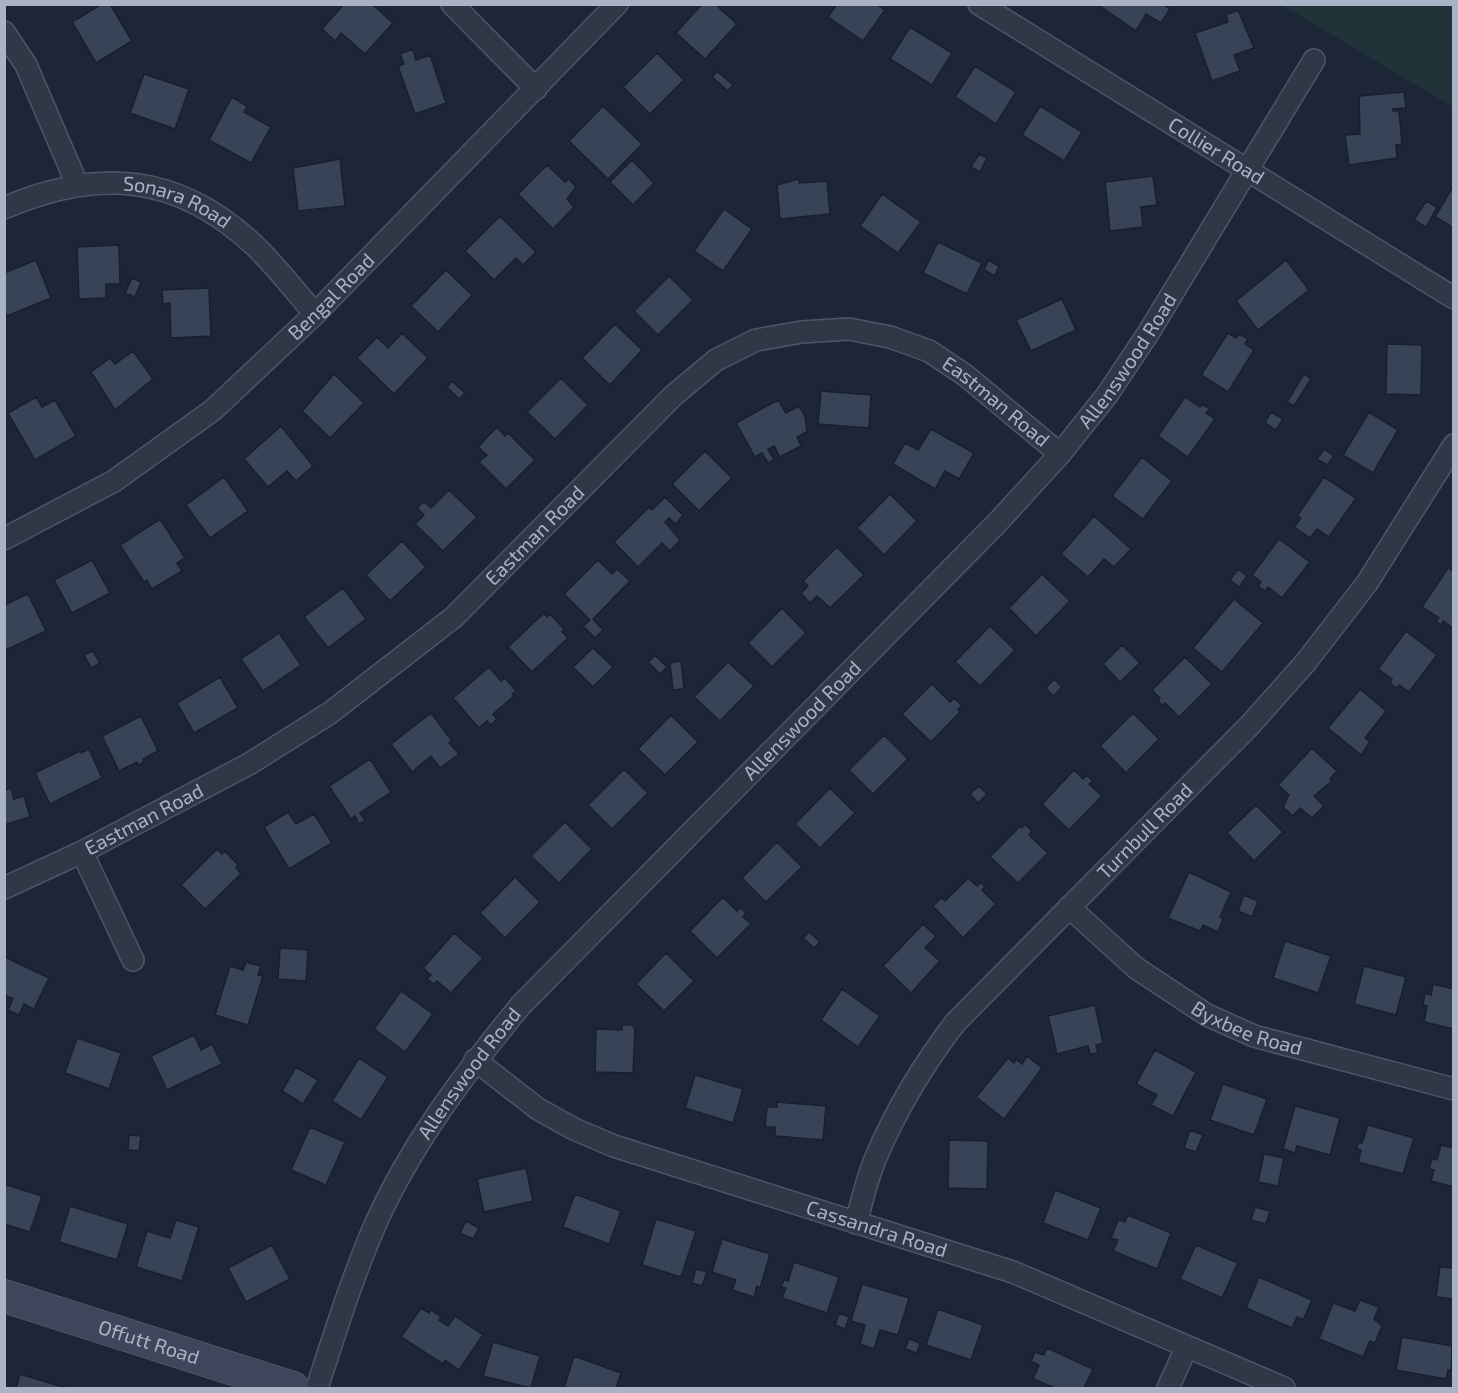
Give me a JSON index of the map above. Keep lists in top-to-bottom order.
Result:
{
  "streets": {
    "street": [
      "Collier Road",
      "Sonara Road",
      "Bengal Road",
      "Allenswood Road",
      "Eastman Road",
      "Turnbull Road",
      "Byxbee Road",
      "Cassandra Road",
      "Offutt Road"
    ]
  },
  "crossings": [
    ["Collier Road", "Allenswood Road"],
    ["Sonara Road", "Bengal Road"],
    ["Allenswood Road", "Eastman Road"],
    ["Allenswood Road", "Cassandra Road"],
    ["Turnbull Road", "Byxbee Road"],
    ["Turnbull Road", "Cassandra Road"]
  ]
}
